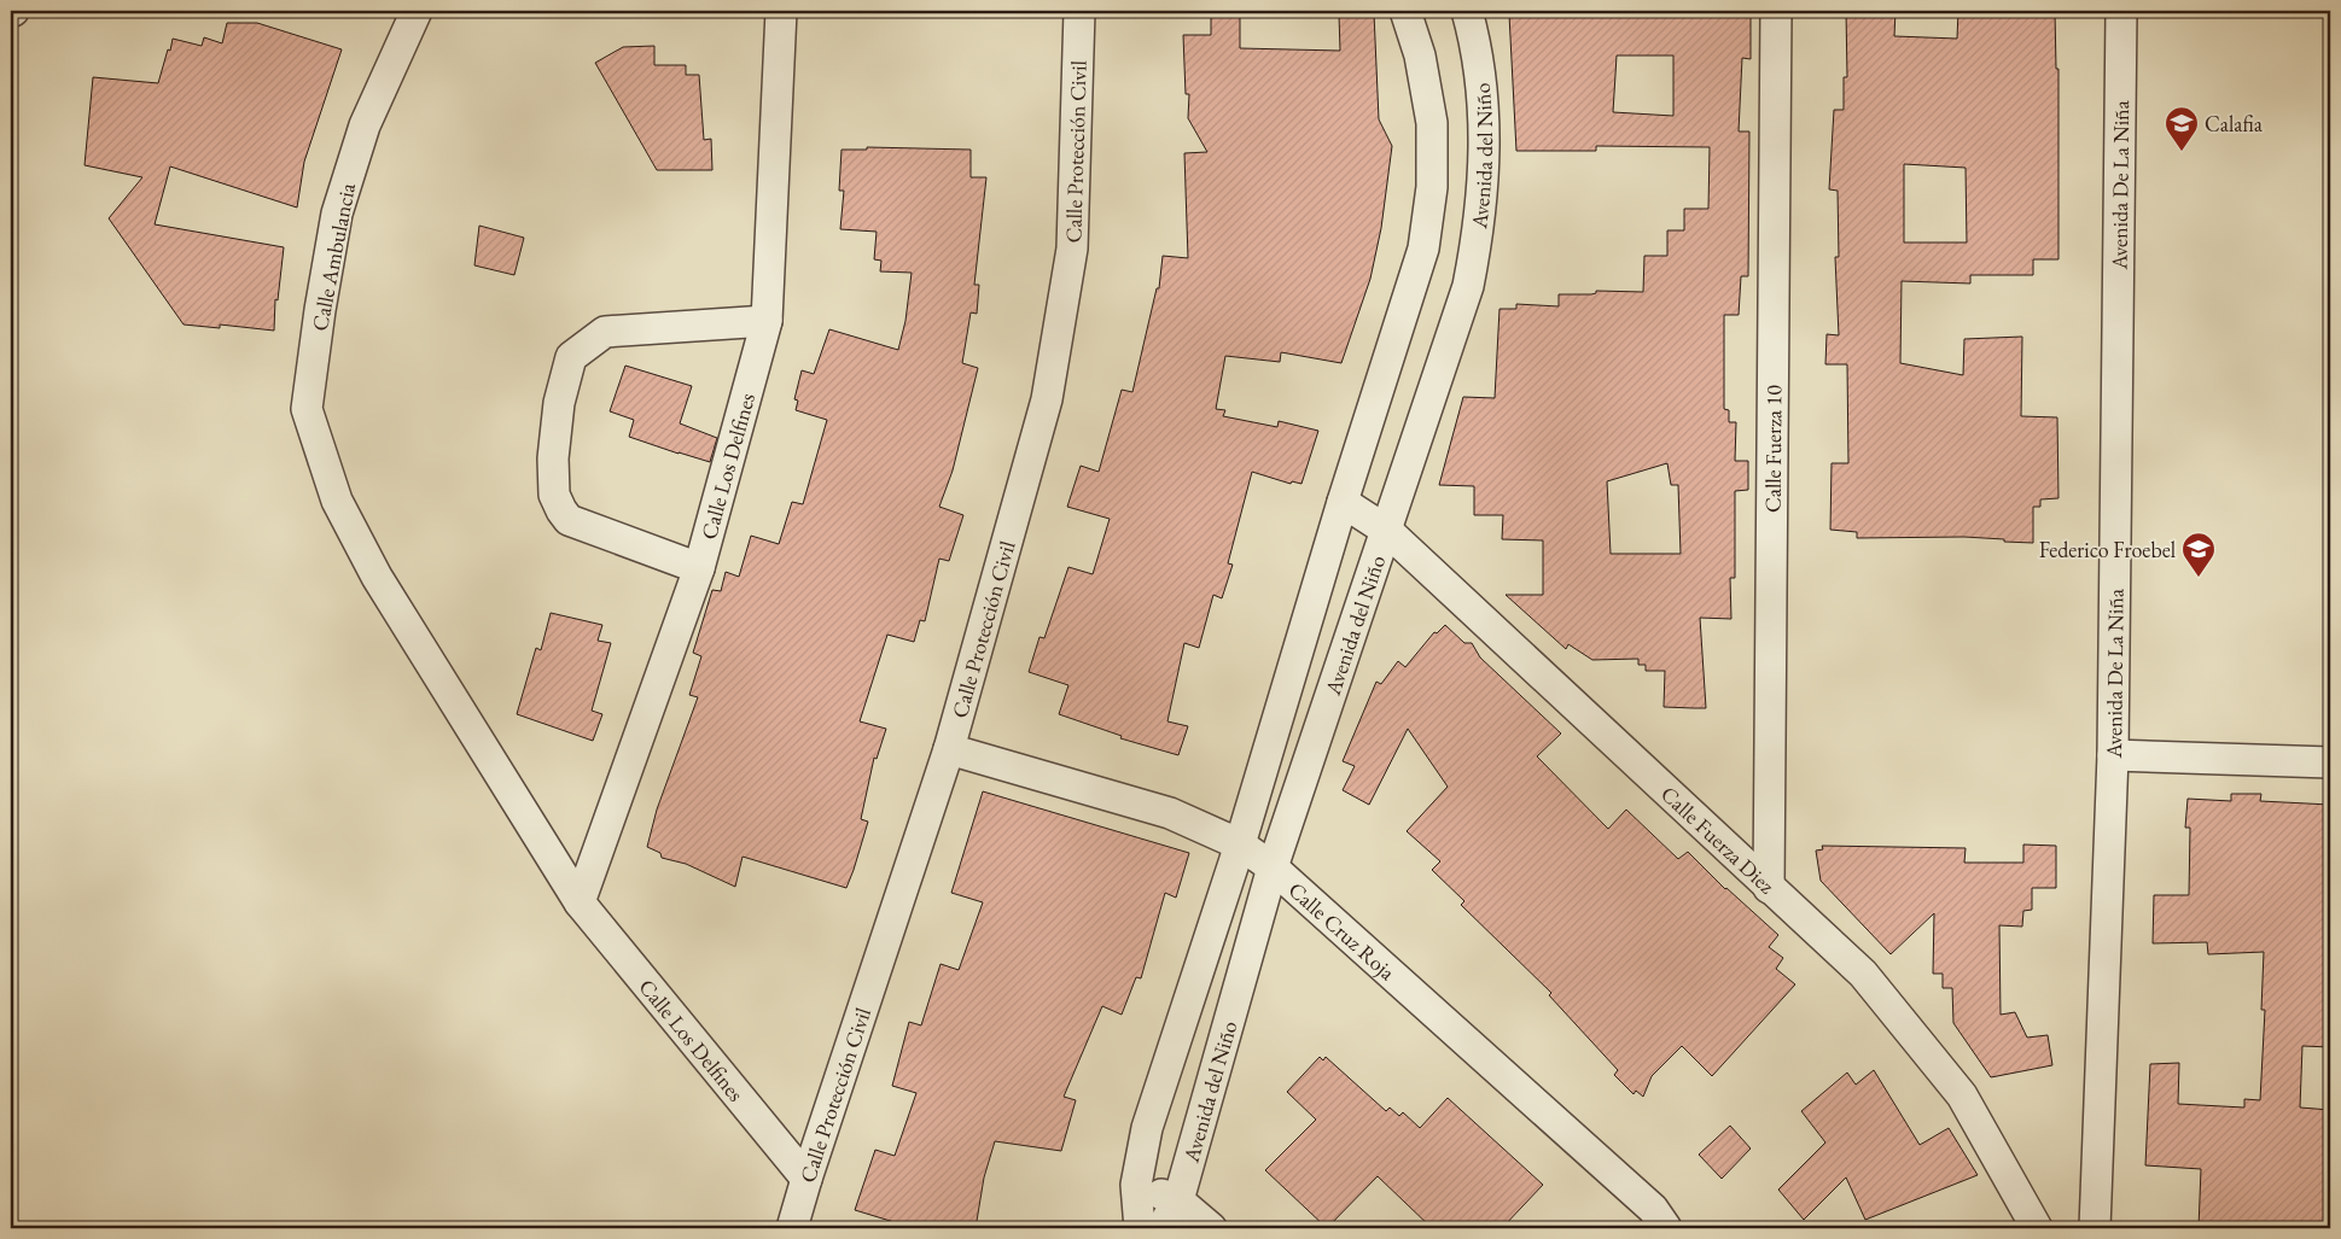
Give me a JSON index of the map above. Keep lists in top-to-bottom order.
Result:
{
  "streets": {
    "street": [
      "Calle Protección Civil",
      "Avenida del Niño",
      "Avenida De La Niña",
      "Calle Ambulancia",
      "Calle Fuerza 10",
      "Calle Los Delfines",
      "Calle Fuerza Diez",
      "Calle Cruz Roja"
    ]
  },
  "crossings": [
    ["Calle Protección Civil", "Calle Los Delfines"],
    ["Calle Protección Civil", "Calle Cruz Roja"],
    ["Avenida del Niño", "Calle Fuerza Diez"],
    ["Avenida del Niño", "Calle Cruz Roja"],
    ["Calle Ambulancia", "Calle Los Delfines"],
    ["Calle Fuerza 10", "Calle Fuerza Diez"]
  ],
  "places": {
    "school or university": ["Calafia", "Federico Froebel"]
  }
}
